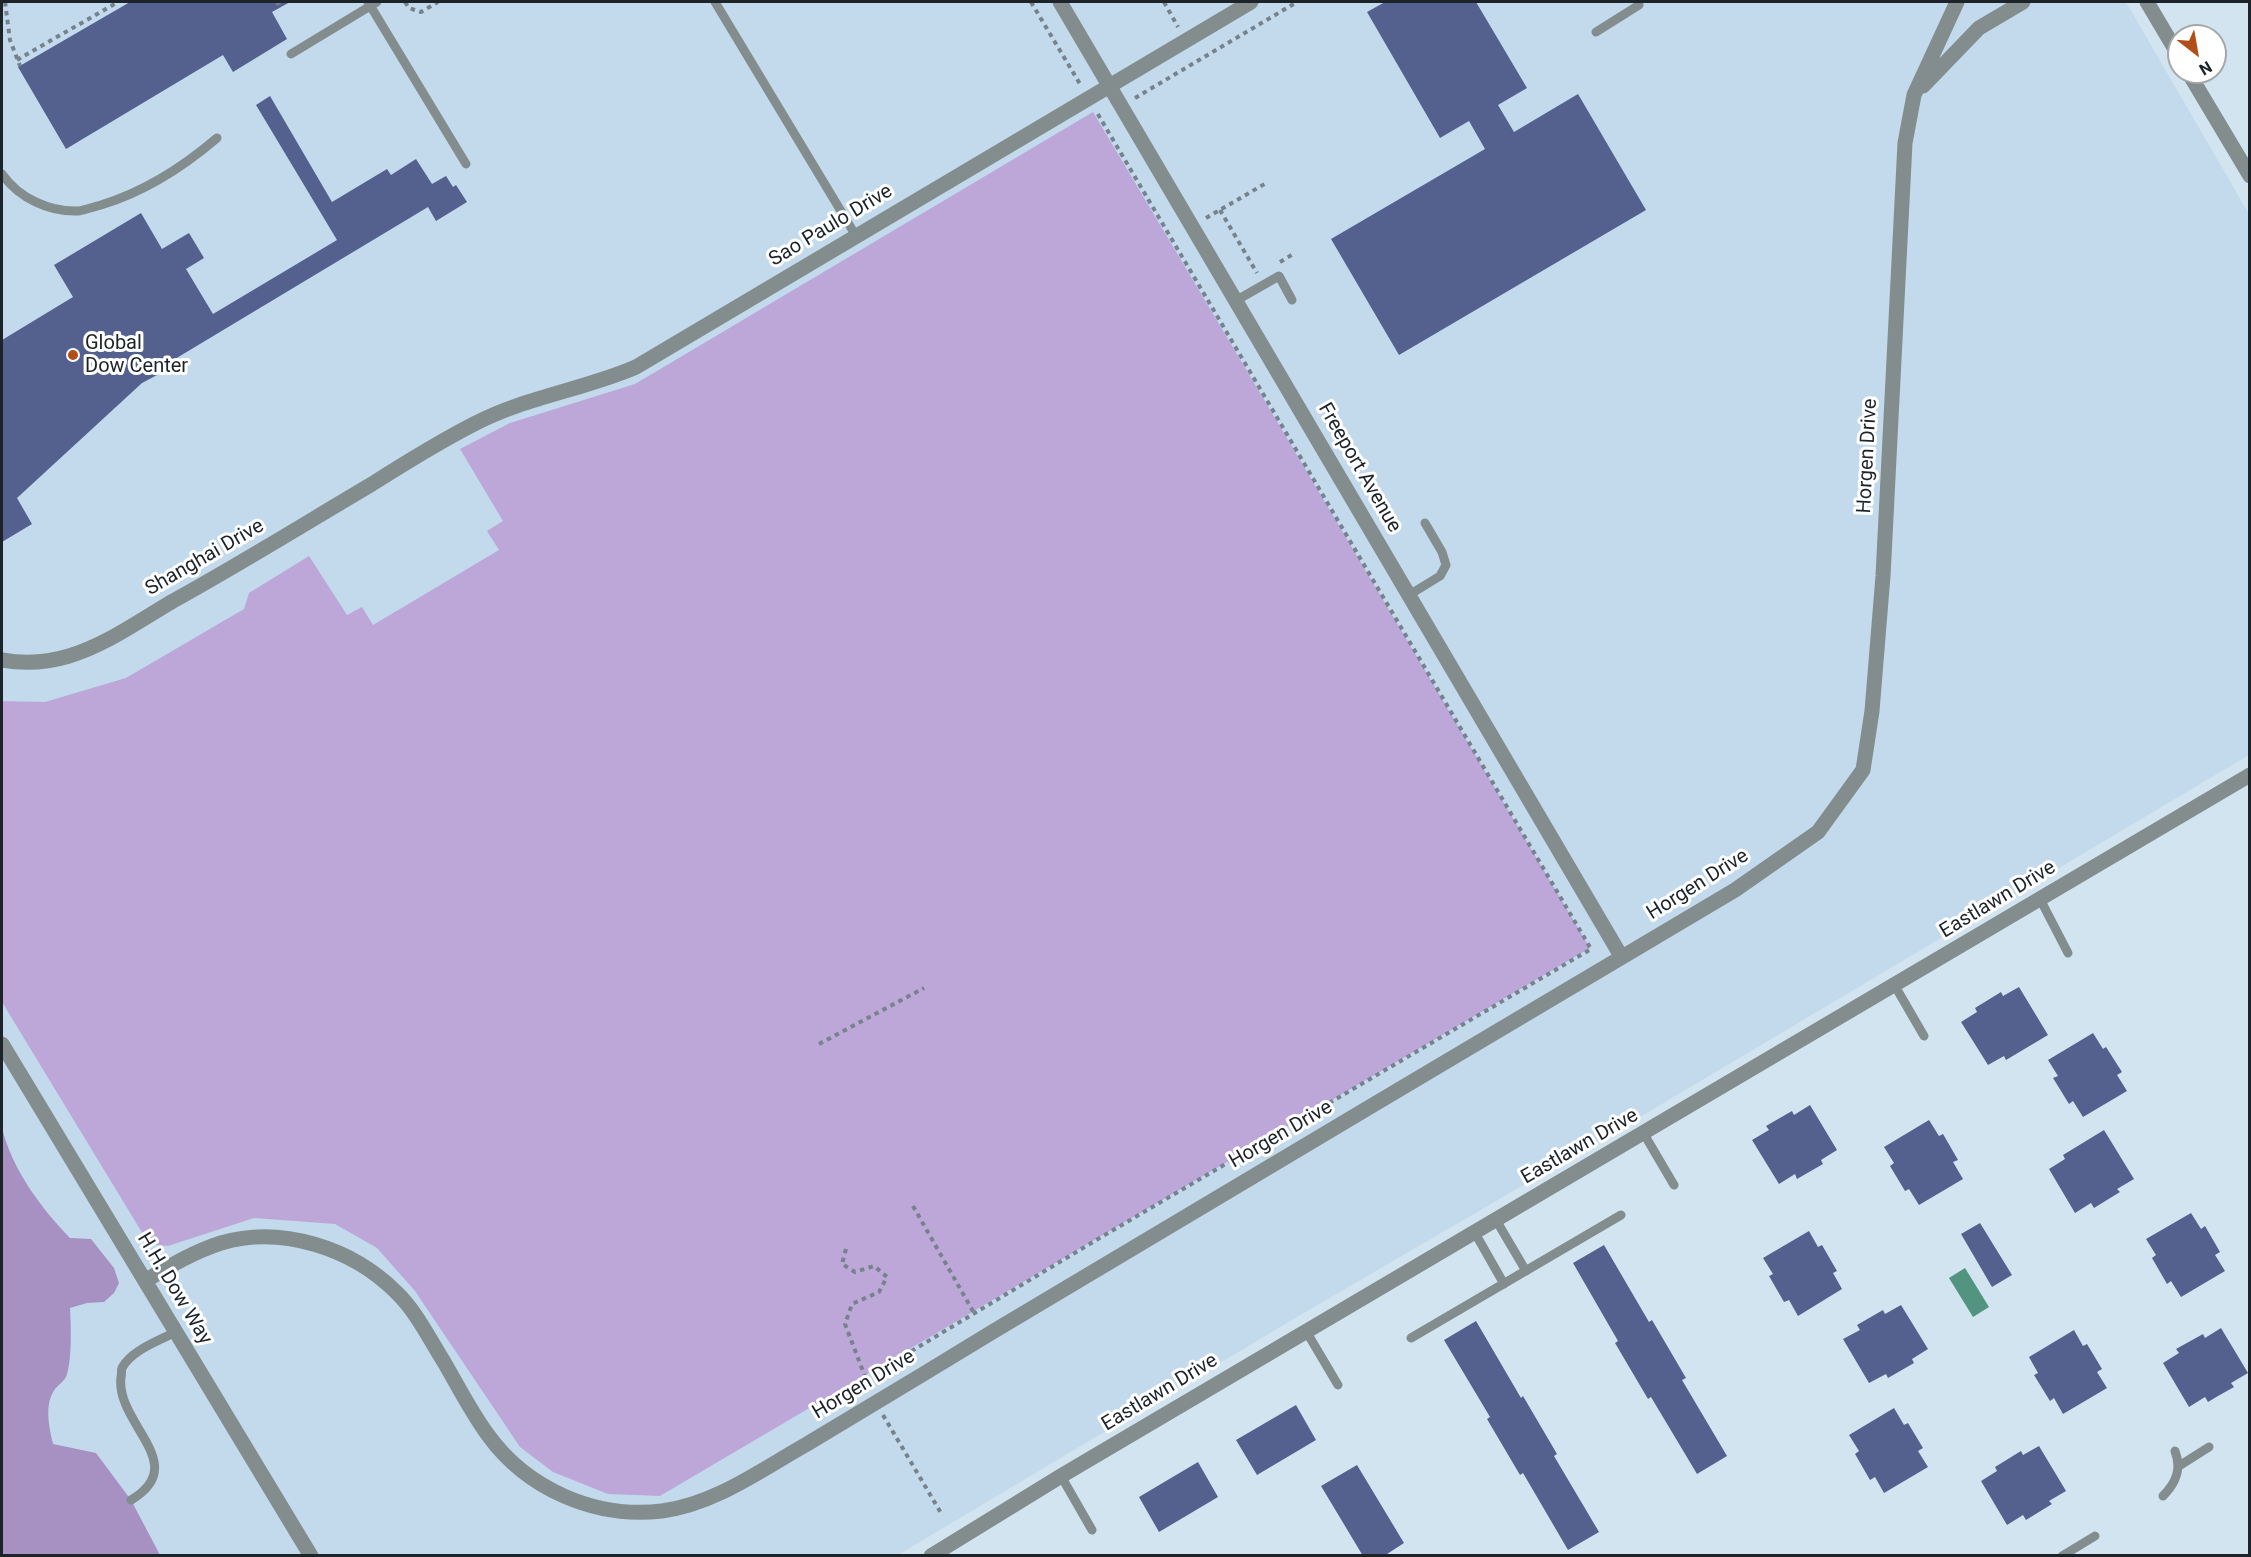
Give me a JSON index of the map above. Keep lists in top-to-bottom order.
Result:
{
  "streets": {
    "street": [
      "Sao Paulo Drive",
      "Horgen Drive",
      "Freeport Avenue",
      "Shanghai Drive",
      "Eastlawn Drive",
      "H.H. Dow Way"
    ]
  },
  "crossings": [
    ["Sao Paulo Drive", "Freeport Avenue"],
    ["Sao Paulo Drive", "Shanghai Drive"],
    ["Horgen Drive", "Freeport Avenue"],
    ["Horgen Drive", "H.H. Dow Way"]
  ],
  "places": ["Global Dow Center"],
  "north": "bottom right"
}
